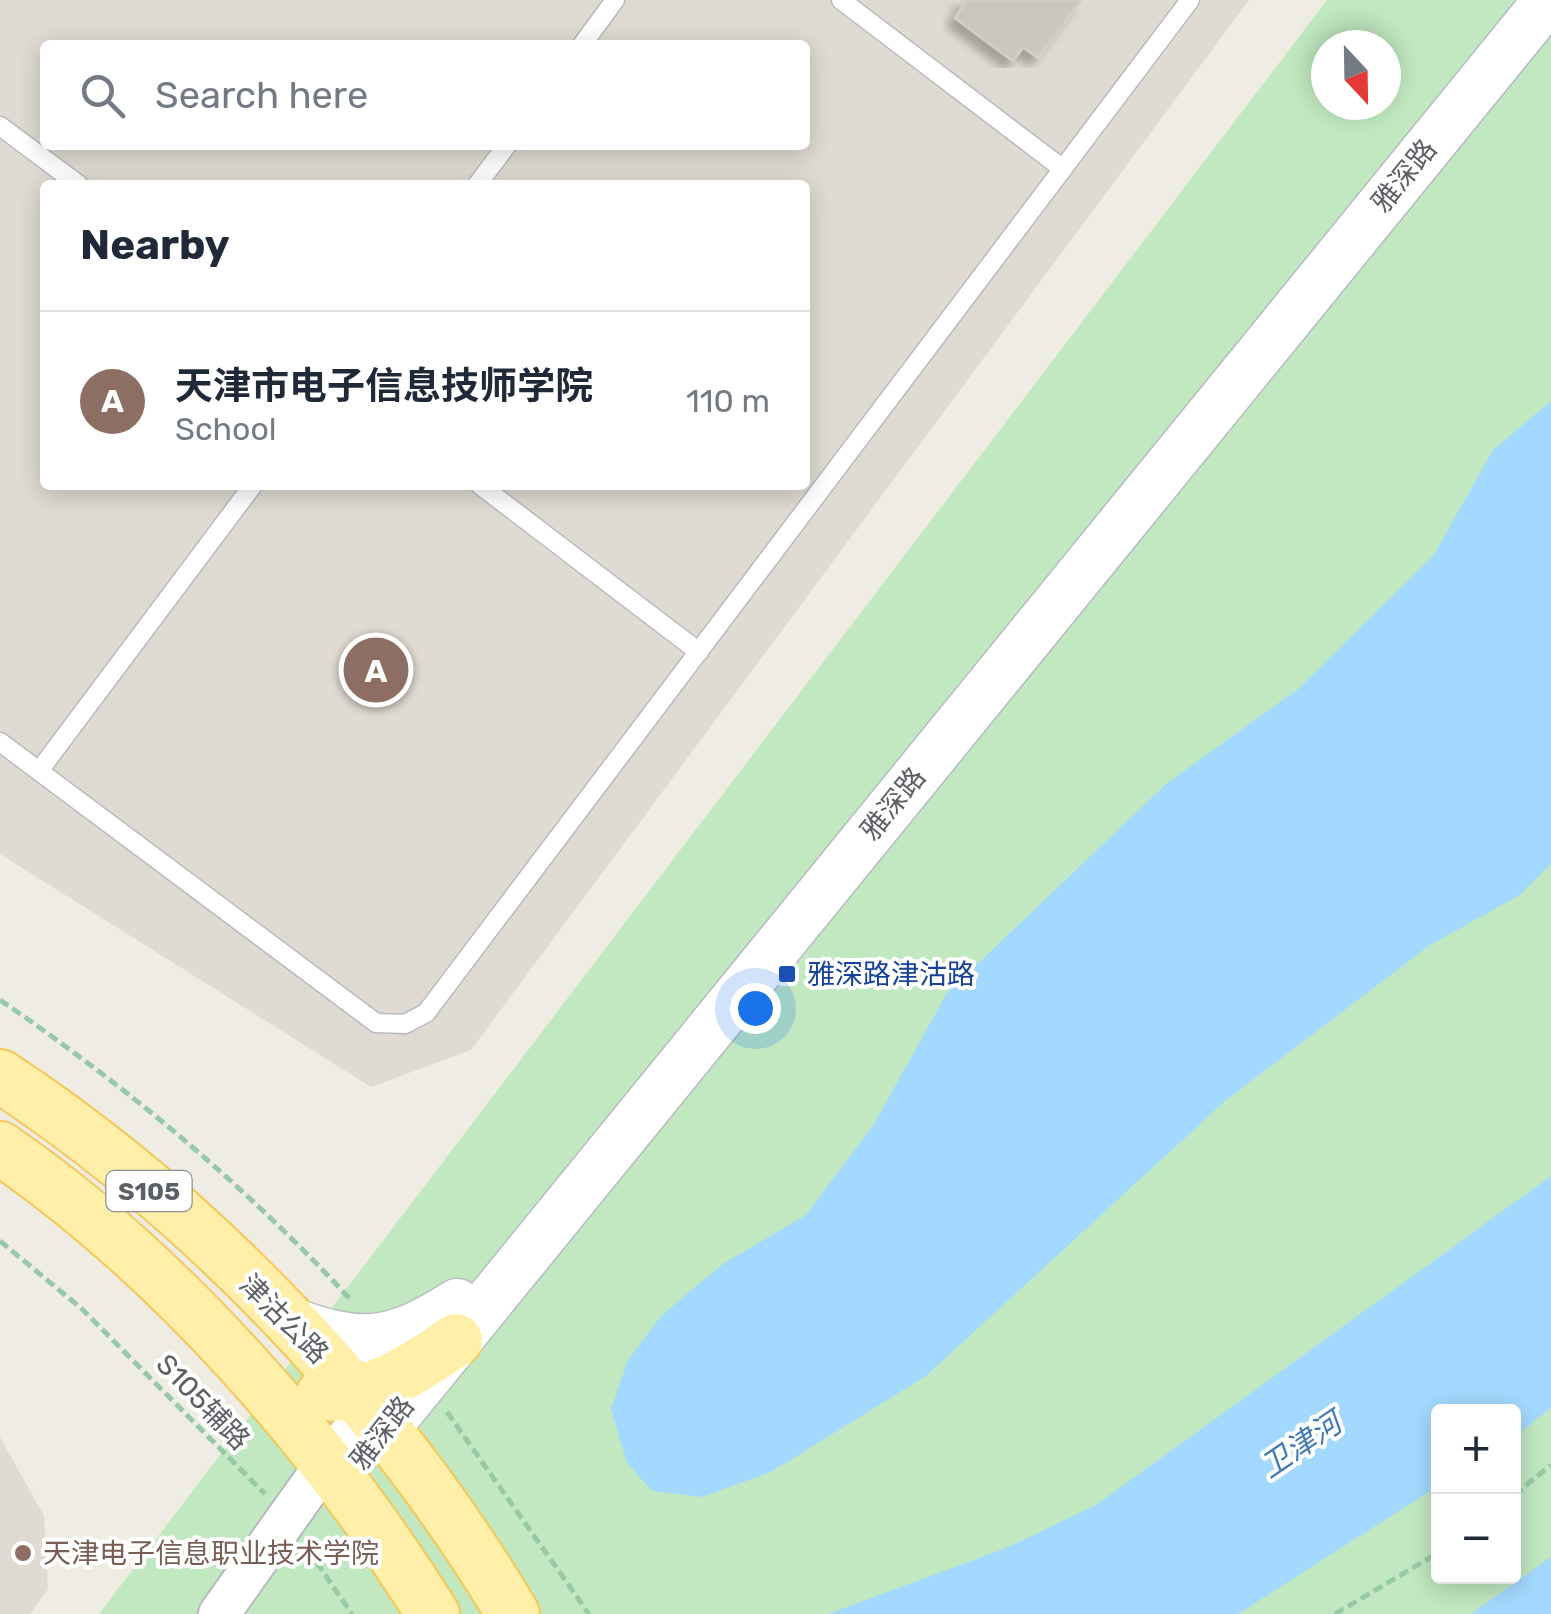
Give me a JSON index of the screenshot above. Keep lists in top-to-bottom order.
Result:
{
  "streets": {
    "main road": ["雅深路", "S105", "津沽公路"],
    "path": ["S105辅路"]
  },
  "crossings": [
    ["雅深路", "S105"],
    ["雅深路", "津沽公路"],
    ["雅深路", "S105辅路"]
  ],
  "water": ["卫津河"],
  "places": {
    "transit": ["雅深路津沽路"],
    "other": ["天津电子信息职业技术学院"]
  },
  "north": "bottom",
  "page": {
    "search": "Search here",
    "heading": "Nearby",
    "list": [
      {
        "mark": "A",
        "name": "天津市电子信息技师学院",
        "note": "School",
        "value": "110 m"
      }
    ],
    "pins": "A",
    "map_buttons": ["+", "−"]
  }
}
